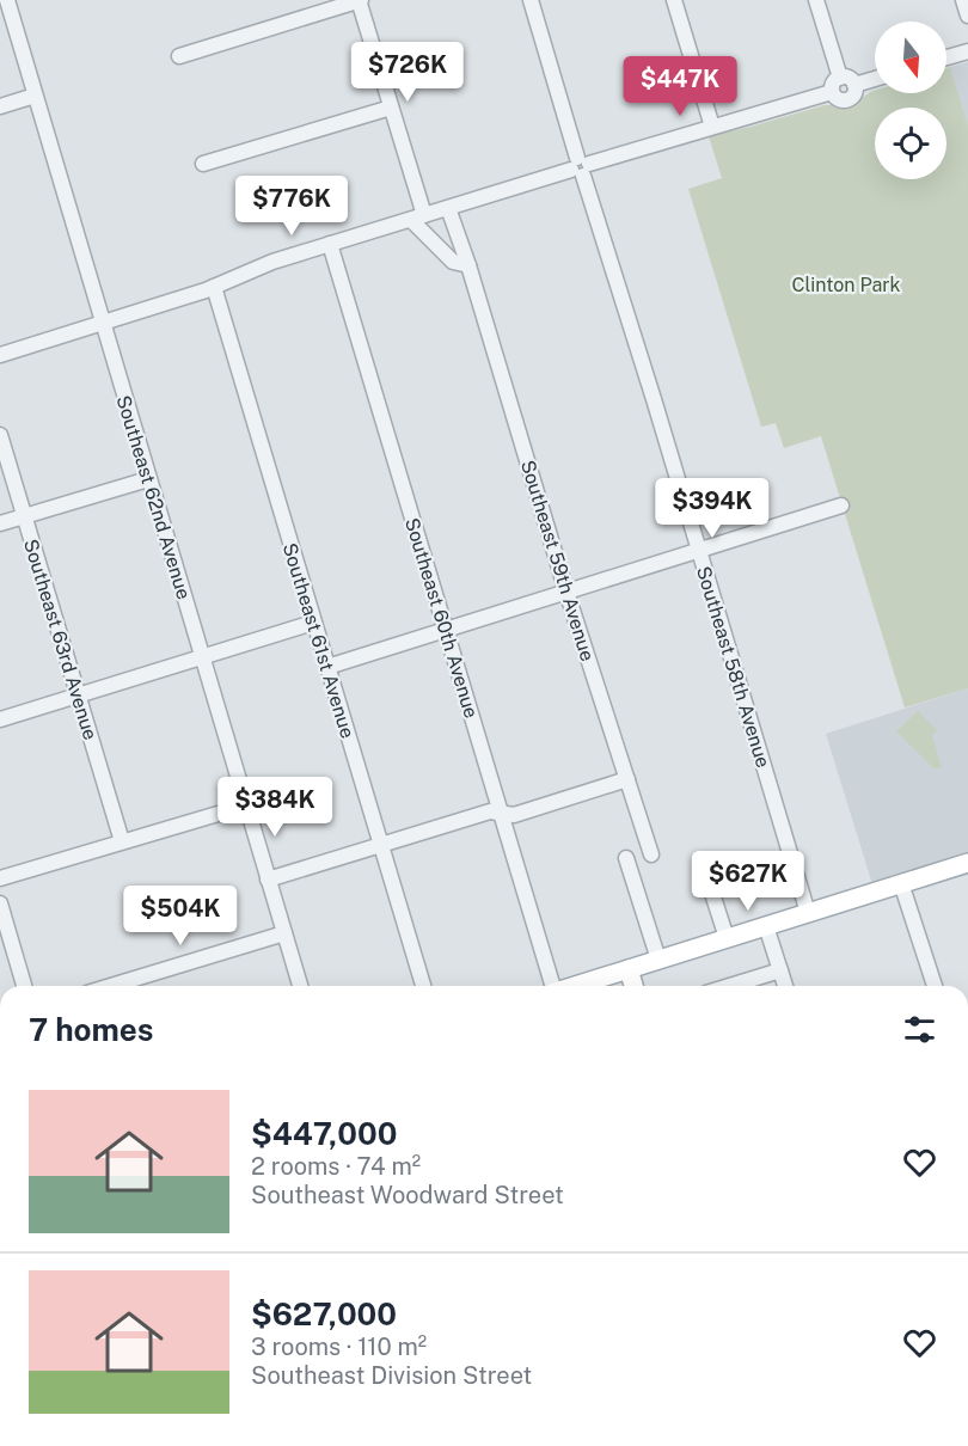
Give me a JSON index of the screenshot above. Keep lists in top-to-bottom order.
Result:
{
  "streets": {
    "street": [
      "Southeast 62nd Avenue",
      "Southeast 59th Avenue",
      "Southeast 60th Avenue",
      "Southeast 63rd Avenue",
      "Southeast 61st Avenue",
      "Southeast 58th Avenue"
    ]
  },
  "parks": ["Clinton Park"],
  "north": "bottom",
  "page": {
    "price": [
      "$726K",
      "$447K",
      "$776K",
      "$394K",
      "$384K",
      "$627K",
      "$504K"
    ],
    "heading": "7 homes",
    "list": [
      {
        "name": "$447,000",
        "note": "2 rooms · 74 m² · Southeast Woodward Street"
      },
      {
        "name": "$627,000",
        "note": "3 rooms · 110 m² · Southeast Division Street"
      }
    ]
  }
}
